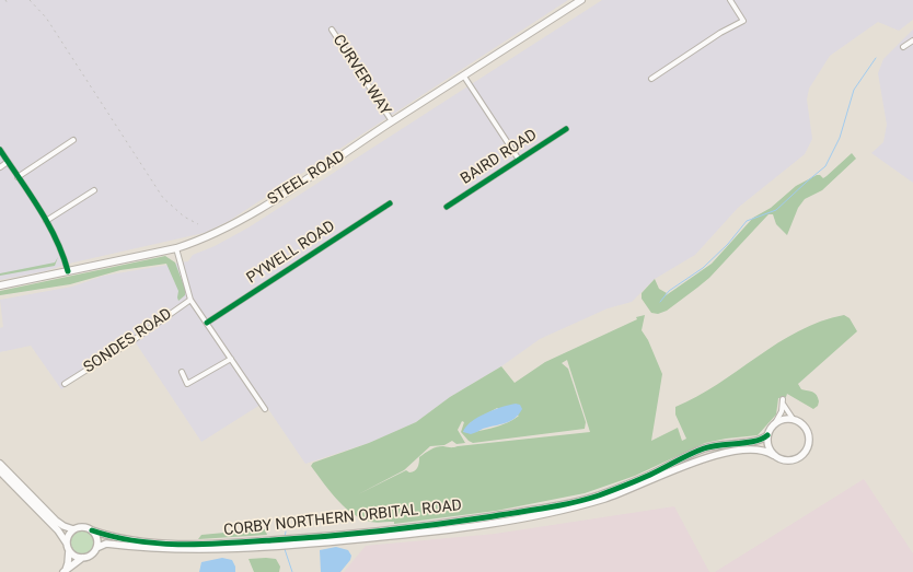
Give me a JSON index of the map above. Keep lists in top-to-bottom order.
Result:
{
  "streets": {
    "main road": ["STEEL ROAD"],
    "street": [
      "CURVER WAY",
      "BAIRD ROAD",
      "PYWELL ROAD",
      "SONDES ROAD",
      "CORBY NORTHERN ORBITAL ROAD"
    ]
  },
  "crossings": [
    ["CURVER WAY", "STEEL ROAD"],
    ["BAIRD ROAD", "STEEL ROAD"]
  ]
}
